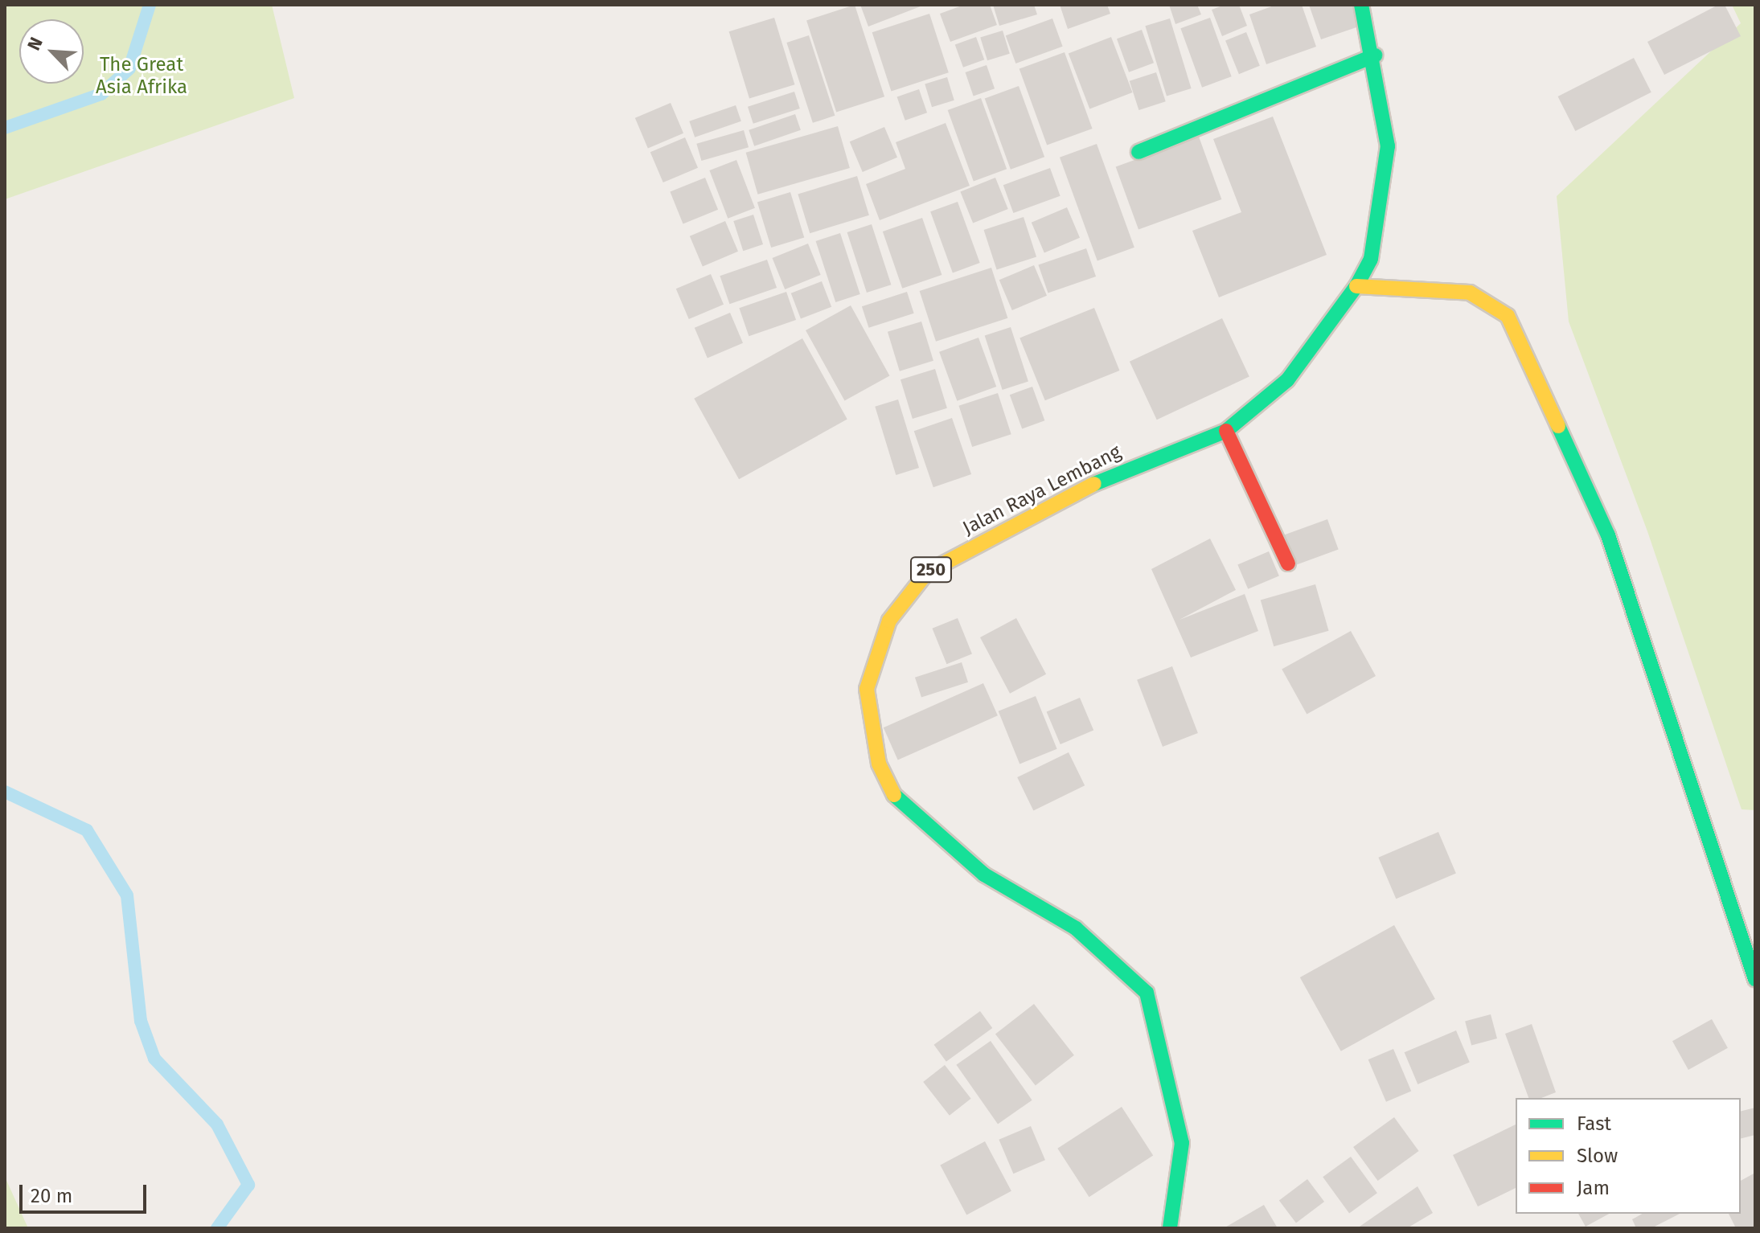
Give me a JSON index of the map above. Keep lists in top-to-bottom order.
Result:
{
  "streets": {
    "main road": ["Jalan Raya Lembang", "250"]
  },
  "parks": ["The Great Asia Afrika"],
  "legend": ["Fast", "Slow", "Jam"],
  "scale_bar": "20 m",
  "north": "top left"
}
